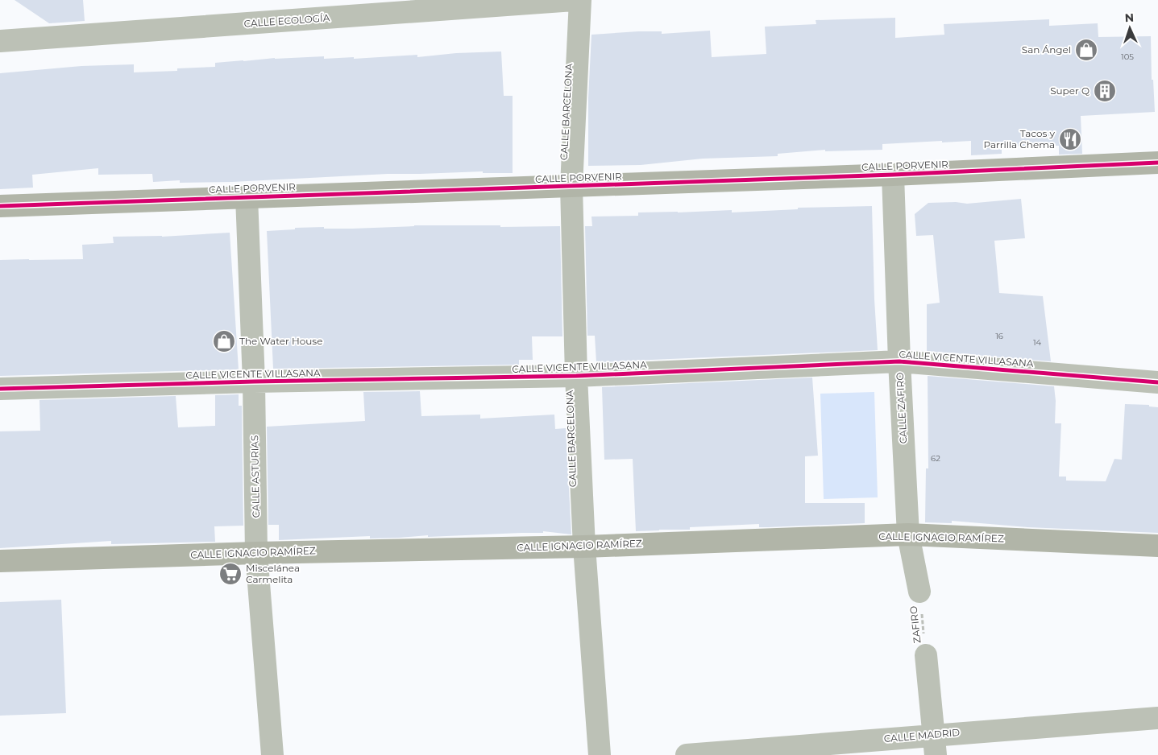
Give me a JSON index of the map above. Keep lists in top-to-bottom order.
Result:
{
  "streets": {
    "street": [
      "CALLE ECOLOGÍA",
      "CALLE BARCELONA",
      "CALLE PORVENIR",
      "CALLE VICENTE VILLASANA",
      "CALLE ZAFIRO",
      "CALLE ASTURIAS",
      "CALLE IGNACIO RAMÍREZ",
      "CALLE MADRID"
    ],
    "path": ["ZAFIRO"]
  },
  "crossings": [
    ["CALLE BARCELONA", "CALLE PORVENIR"],
    ["CALLE BARCELONA", "CALLE VICENTE VILLASANA"],
    ["CALLE BARCELONA", "CALLE IGNACIO RAMÍREZ"],
    ["CALLE PORVENIR", "CALLE ZAFIRO"],
    ["CALLE PORVENIR", "CALLE ASTURIAS"],
    ["CALLE VICENTE VILLASANA", "CALLE ZAFIRO"],
    ["CALLE VICENTE VILLASANA", "CALLE ASTURIAS"],
    ["CALLE ZAFIRO", "CALLE IGNACIO RAMÍREZ"],
    ["CALLE ZAFIRO", "ZAFIRO"],
    ["CALLE ASTURIAS", "CALLE IGNACIO RAMÍREZ"]
  ],
  "places": {
    "shop": ["San Ángel", "The Water House"],
    "building": ["Super Q"],
    "restaurant": ["Tacos y Parrilla Chema"],
    "supermarket": ["Miscelánea Carmelita"]
  },
  "house_numbers": [
    "105",
    "16",
    "14",
    "62"
  ],
  "north": "top"
}
